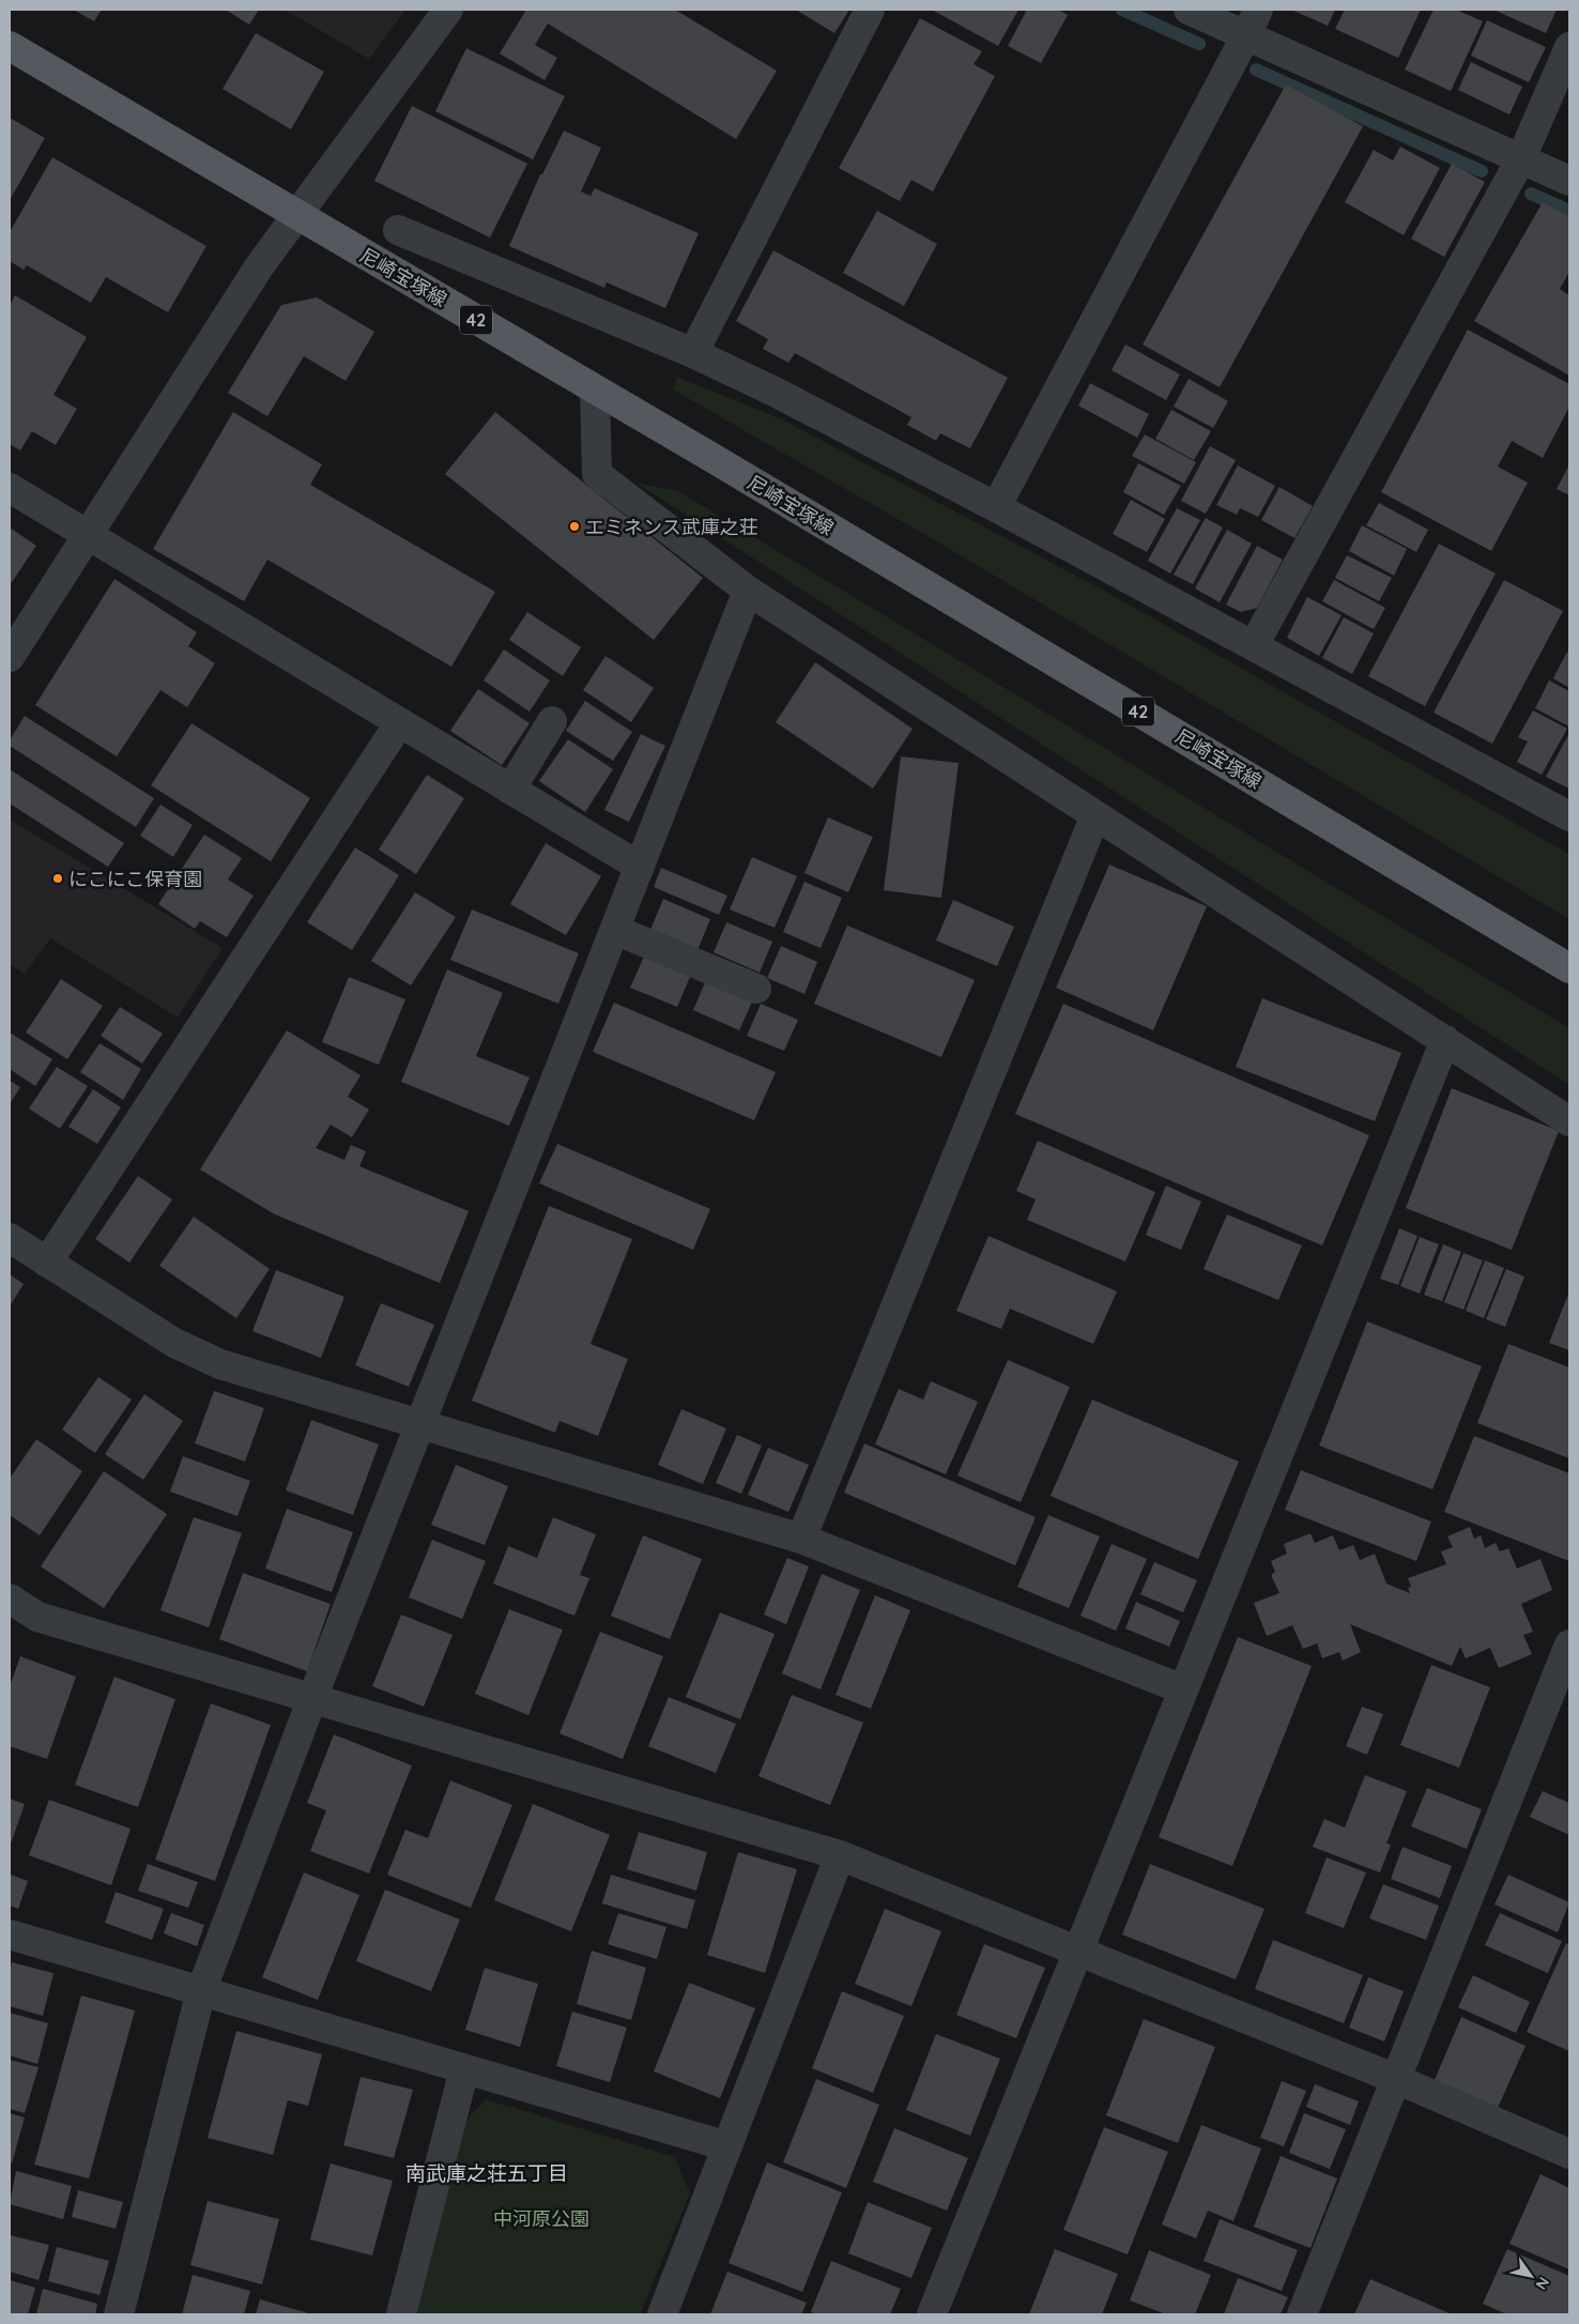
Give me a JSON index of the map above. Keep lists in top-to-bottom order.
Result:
{
  "streets": {
    "main road": ["尼崎宝塚線", "42"]
  },
  "districts": ["南武庫之荘五丁目"],
  "parks": ["中河原公園"],
  "places": ["エミネンス武庫之荘", "にこにこ保育園"],
  "north": "bottom right"
}
